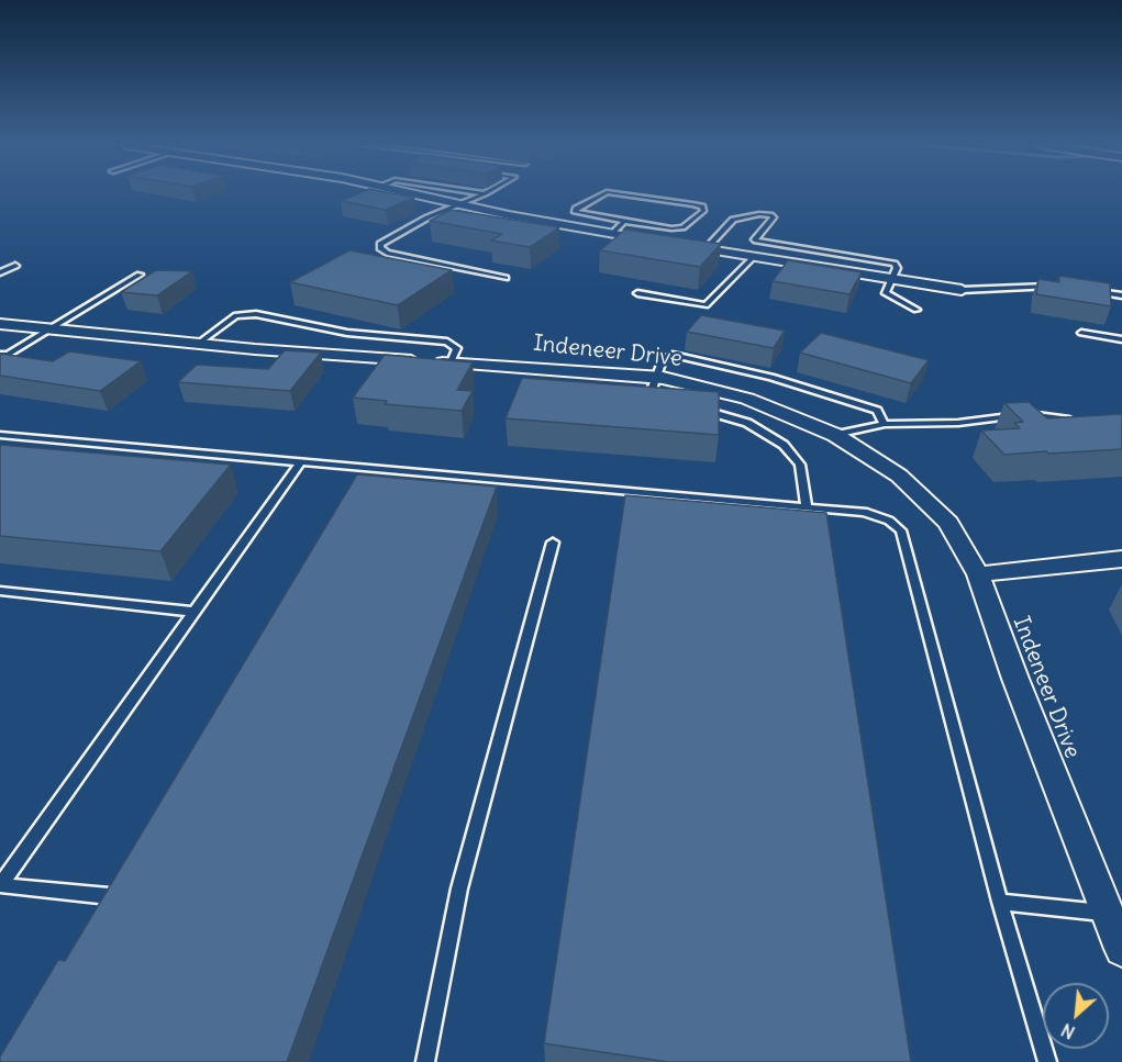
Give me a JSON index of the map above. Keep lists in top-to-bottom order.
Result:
{
  "streets": {
    "street": ["Indeneer Drive"]
  },
  "north": "bottom left"
}
